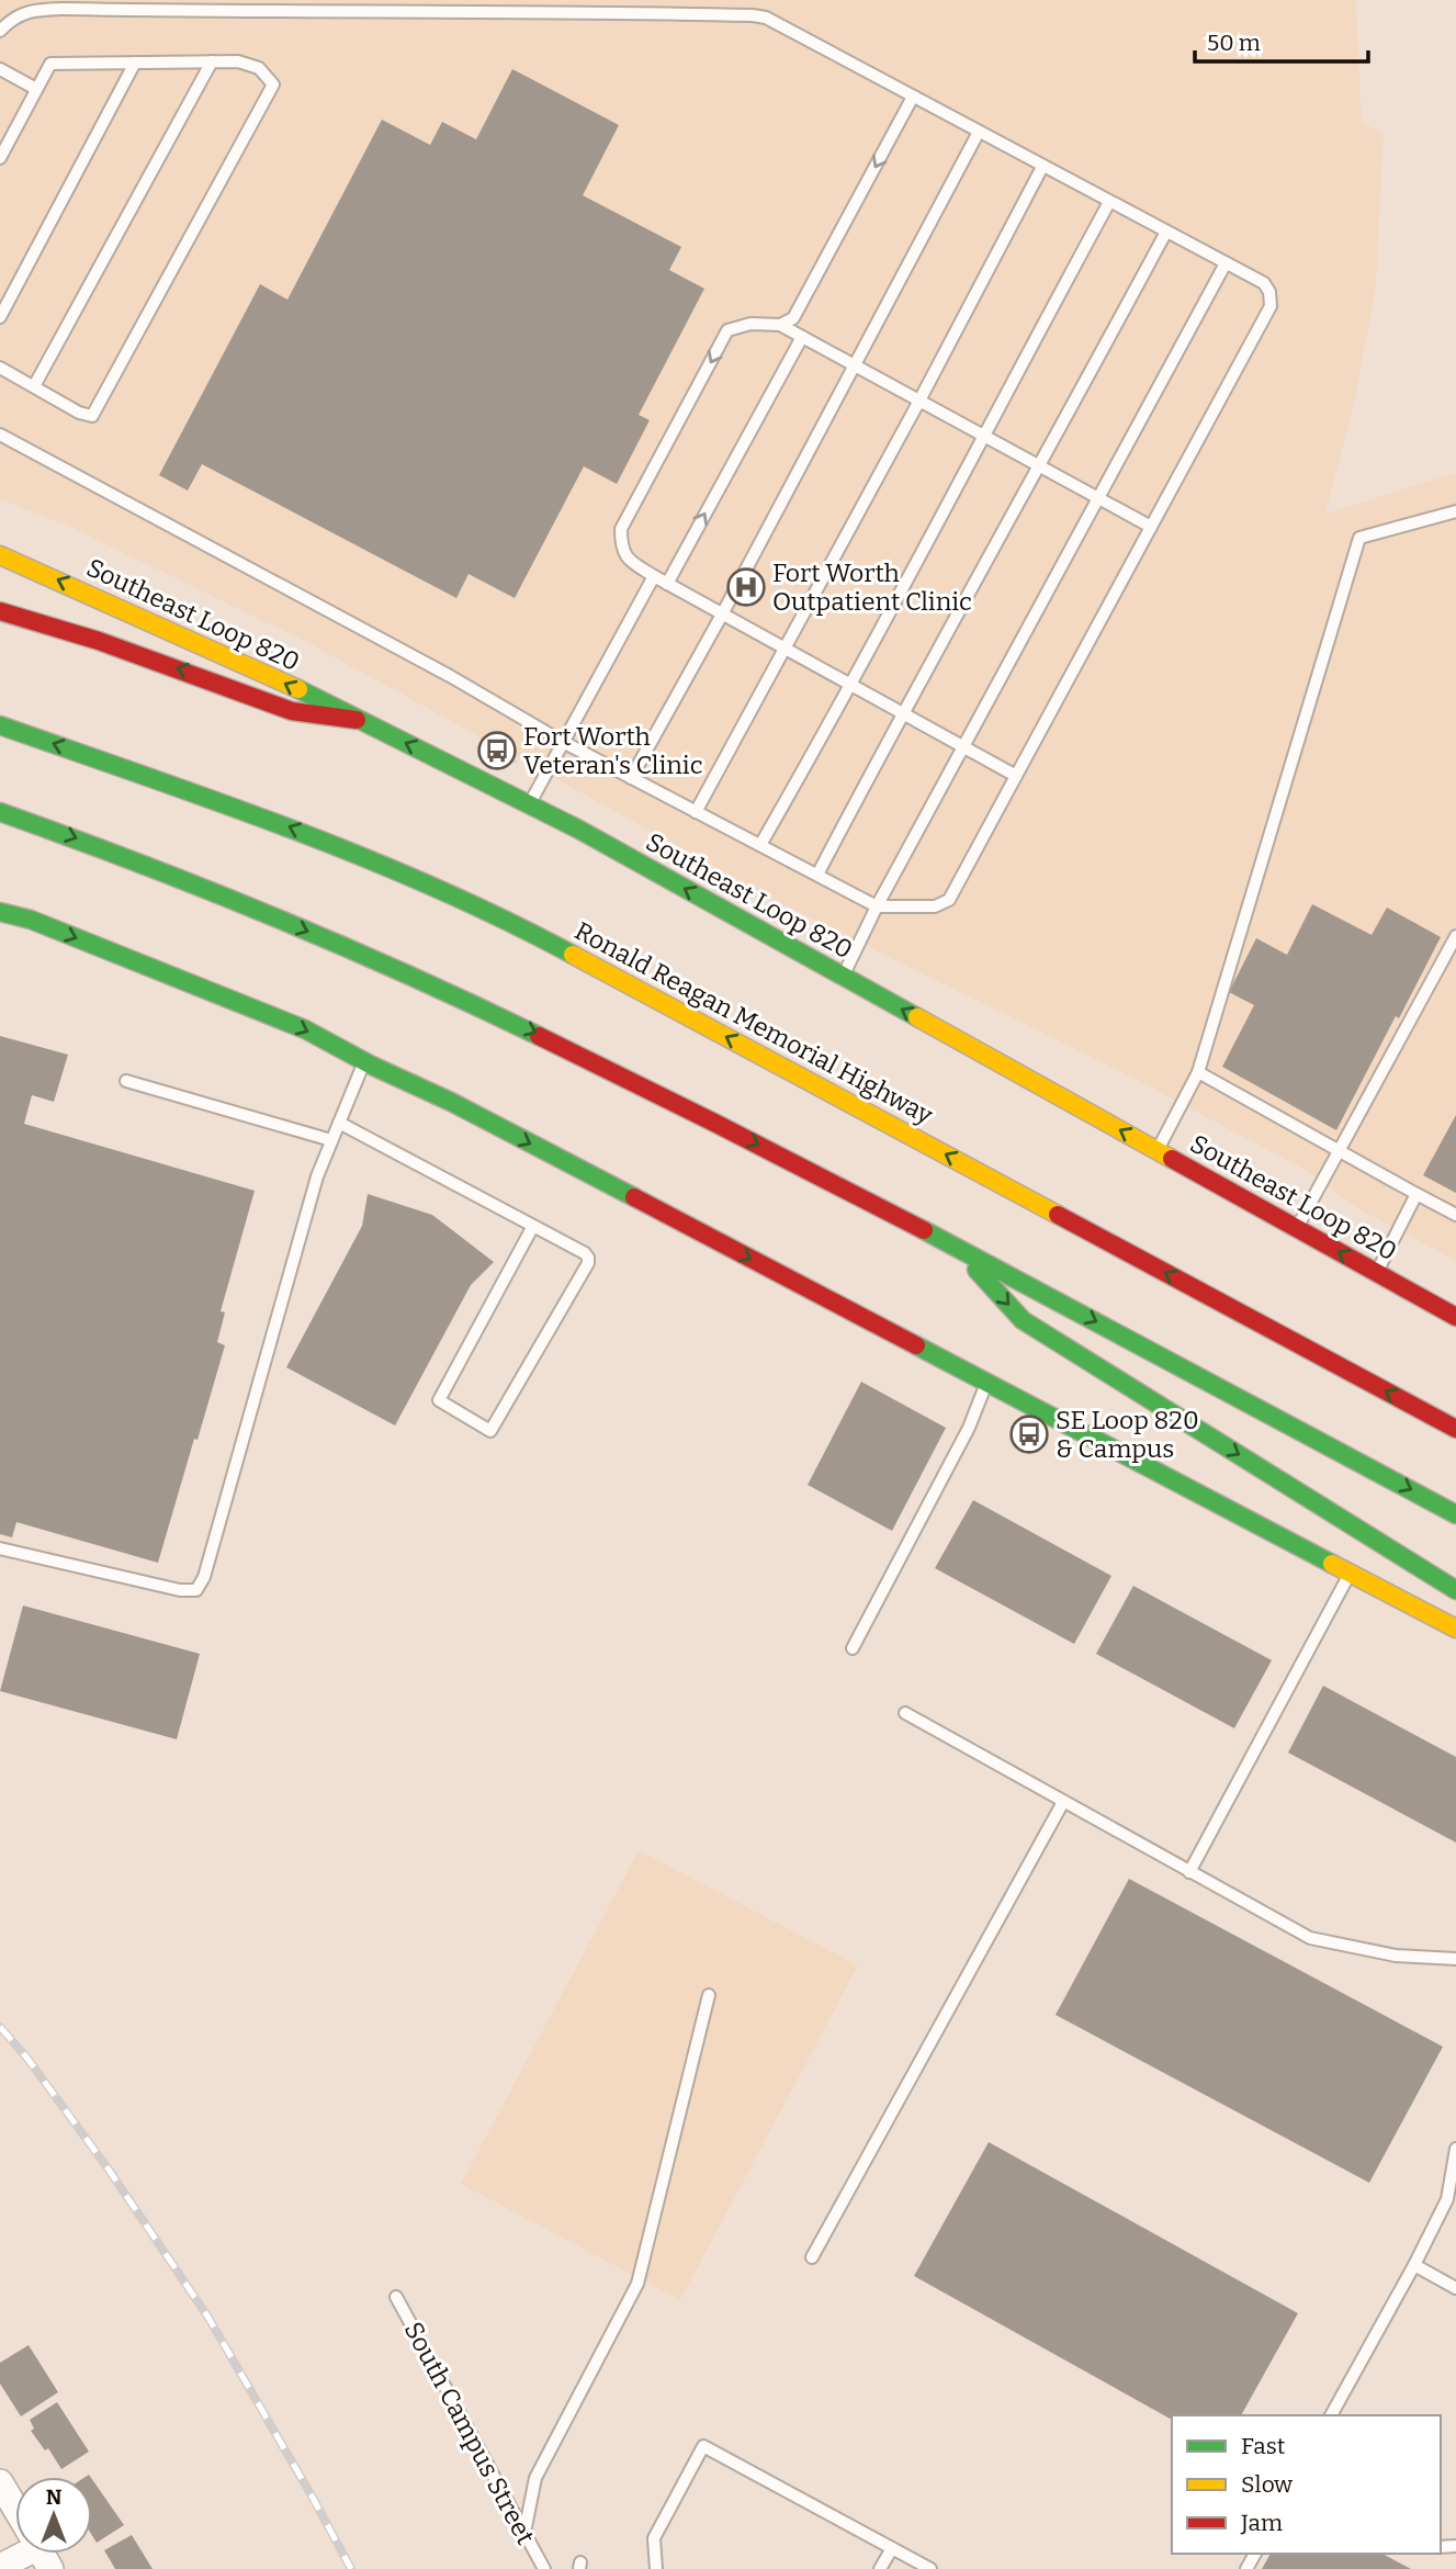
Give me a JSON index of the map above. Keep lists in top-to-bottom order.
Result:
{
  "streets": {
    "main road": ["Southeast Loop 820", "Ronald Reagan Memorial Highway"],
    "lane": ["South Campus Street"]
  },
  "one_way": ["Southeast Loop 820"],
  "places": {
    "hospital": ["Fort Worth Outpatient Clinic"],
    "bus stop": ["Fort Worth Veteran's Clinic", "SE Loop 820 & Campus"]
  },
  "legend": ["Fast", "Slow", "Jam"],
  "scale_bar": "50 m",
  "north": "top"
}
